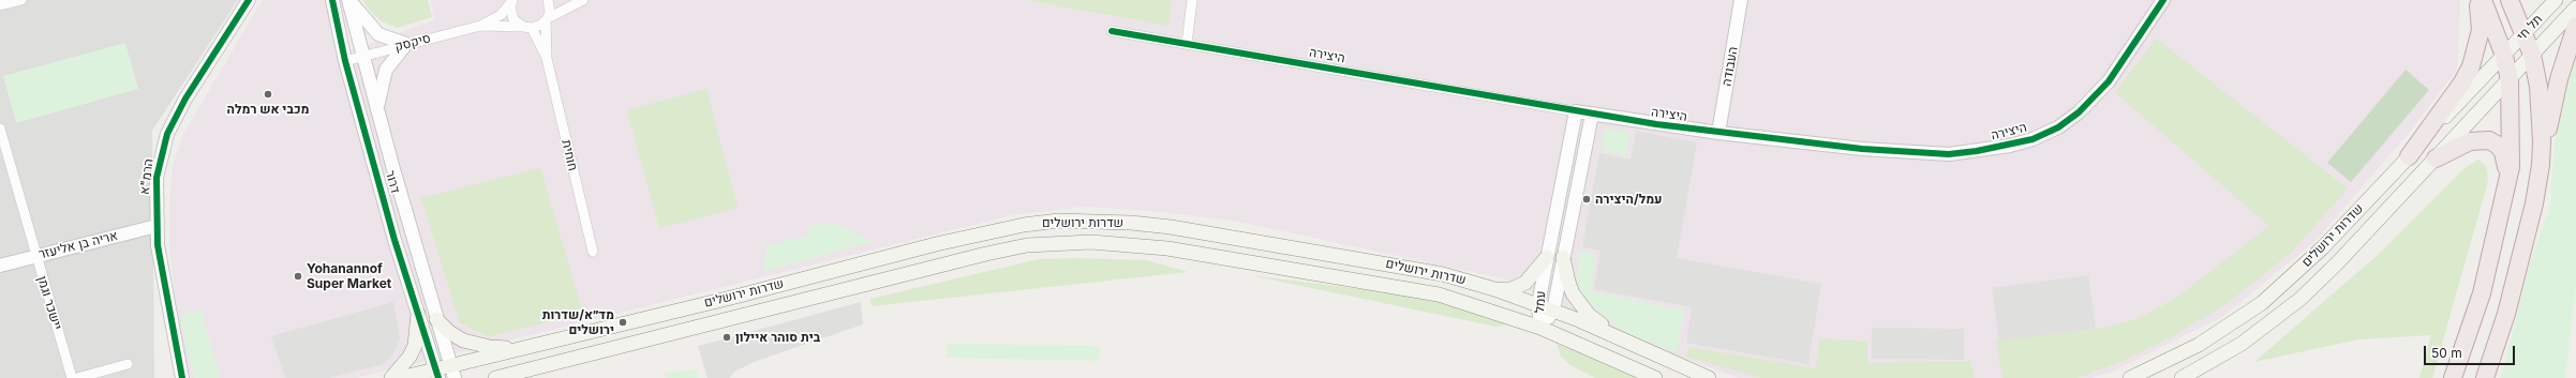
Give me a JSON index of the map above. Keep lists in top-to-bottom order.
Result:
{
  "streets": {
    "main road": ["תל חי", "שדרות ירושלים"],
    "street": [
      "סיקסק",
      "היצירה",
      "העבודה",
      "חוחית",
      "הרמ\"א",
      "דרור",
      "אריה בן אליעזר",
      "עמל",
      "יישכר וגמן"
    ]
  },
  "crossings": [
    ["תל חי", "שדרות ירושלים"],
    ["סיקסק", "חוחית"],
    ["סיקסק", "דרור"],
    ["היצירה", "העבודה"],
    ["היצירה", "עמל"],
    ["הרמ\"א", "אריה בן אליעזר"],
    ["דרור", "שדרות ירושלים"],
    ["שדרות ירושלים", "עמל"],
    ["אריה בן אליעזר", "יישכר וגמן"]
  ],
  "places": [
    "מכבי אש רמלה",
    "עמל/היצירה",
    "Yohanannof Super Market",
    "מד״א/שדרות ירושלים",
    "בית סוהר איילון"
  ],
  "scale_bar": "50 m"
}
